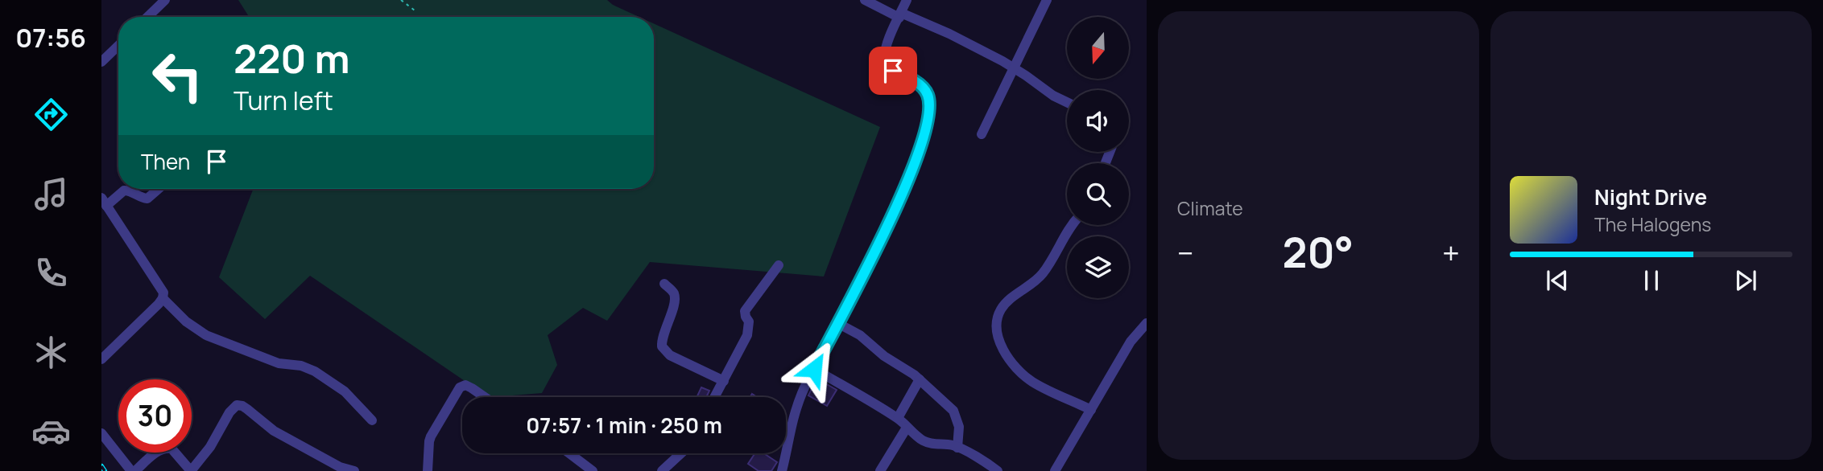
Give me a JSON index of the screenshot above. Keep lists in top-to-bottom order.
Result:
{
  "north": "bottom",
  "page": {
    "tabs": "07:56",
    "tile": "Climate",
    "turn": ["220 m", "Turn left"],
    "then": "Then",
    "song": ["Night Drive", "The Halogens"],
    "heat": ["−", "20°", "+"],
    "limit": "30",
    "trip": "07:57 · 1 min · 250 m"
  }
}
